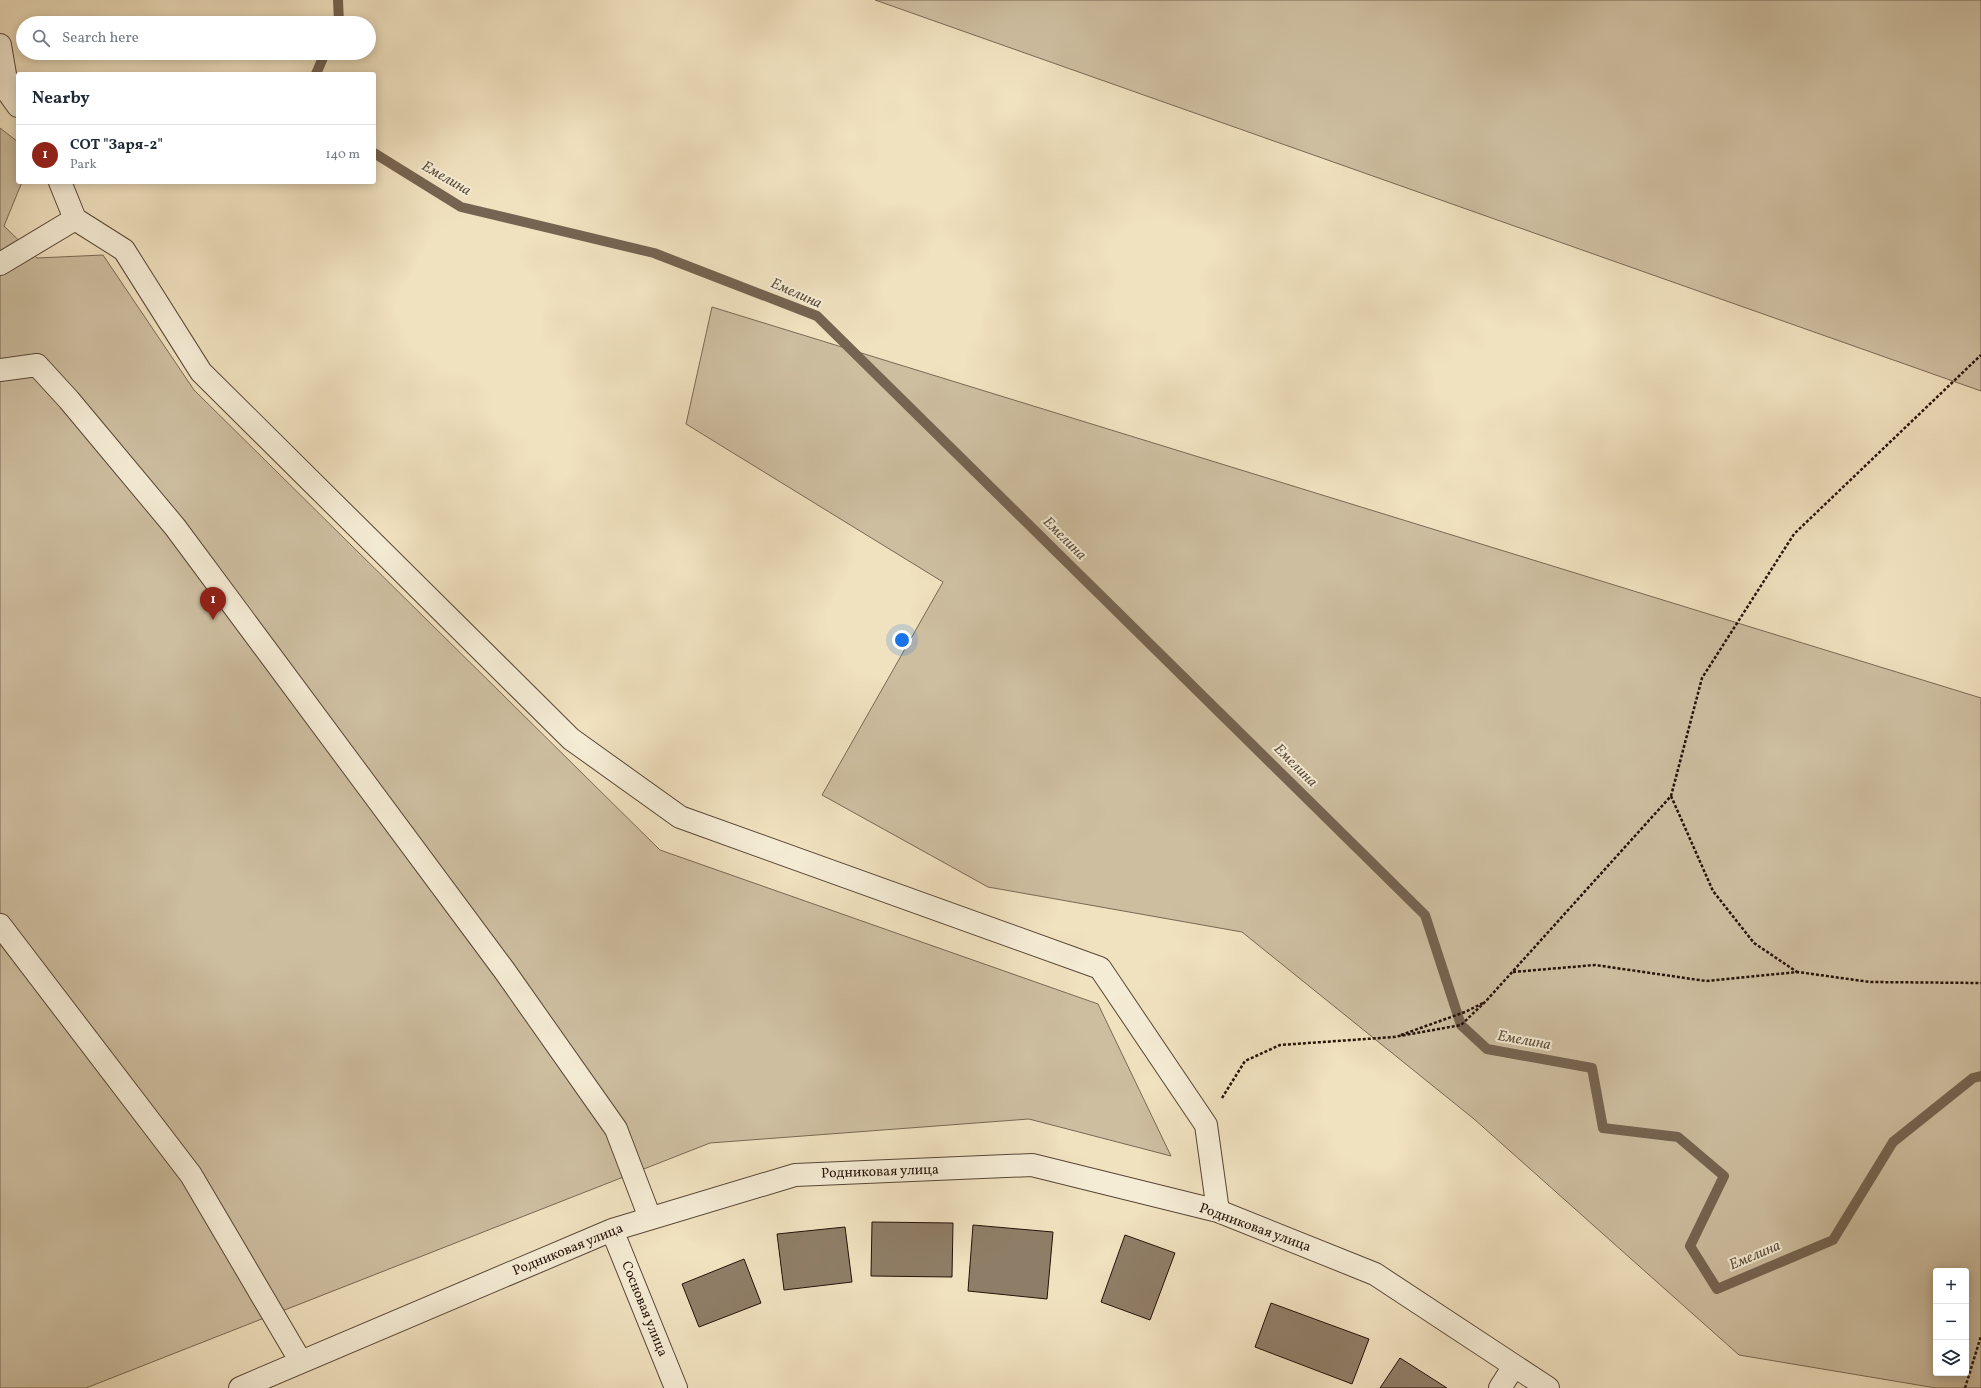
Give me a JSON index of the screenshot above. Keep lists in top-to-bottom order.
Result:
{
  "streets": {
    "street": ["Родниковая улица", "Сосновая улица"]
  },
  "crossings": [
    ["Родниковая улица", "Сосновая улица"]
  ],
  "water": ["Емелина"],
  "page": {
    "search": "Search here",
    "heading": "Nearby",
    "list": [
      {
        "mark": "1",
        "name": "СОТ \"Заря-2\"",
        "note": "Park",
        "value": "140 m"
      }
    ],
    "pins": "1",
    "map_buttons": ["+", "−"]
  }
}
